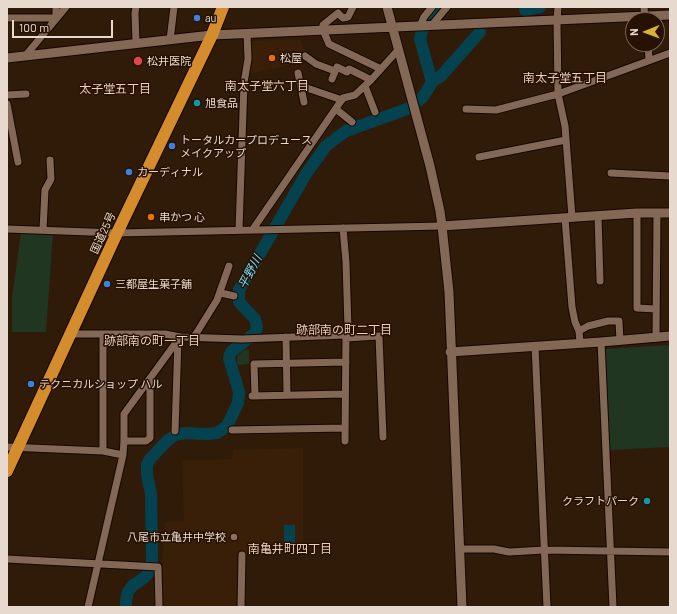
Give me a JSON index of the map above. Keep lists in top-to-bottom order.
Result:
{
  "streets": {
    "highway": ["国道25号"]
  },
  "districts": [
    "南太子堂五丁目",
    "南太子堂六丁目",
    "太子堂五丁目",
    "跡部南の町二丁目",
    "跡部南の町一丁目",
    "南亀井町四丁目"
  ],
  "water": ["平野川"],
  "places": [
    "au",
    "松屋",
    "松井医院",
    "旭食品",
    "トータルカープロデュース メイクアップ",
    "カーディナル",
    "串かつ 心",
    "三都屋生菓子舗",
    "テクニカルショップ ハル",
    "クラフトパーク",
    "八尾市立亀井中学校"
  ],
  "scale_bar": "100 m",
  "north": "left"
}
